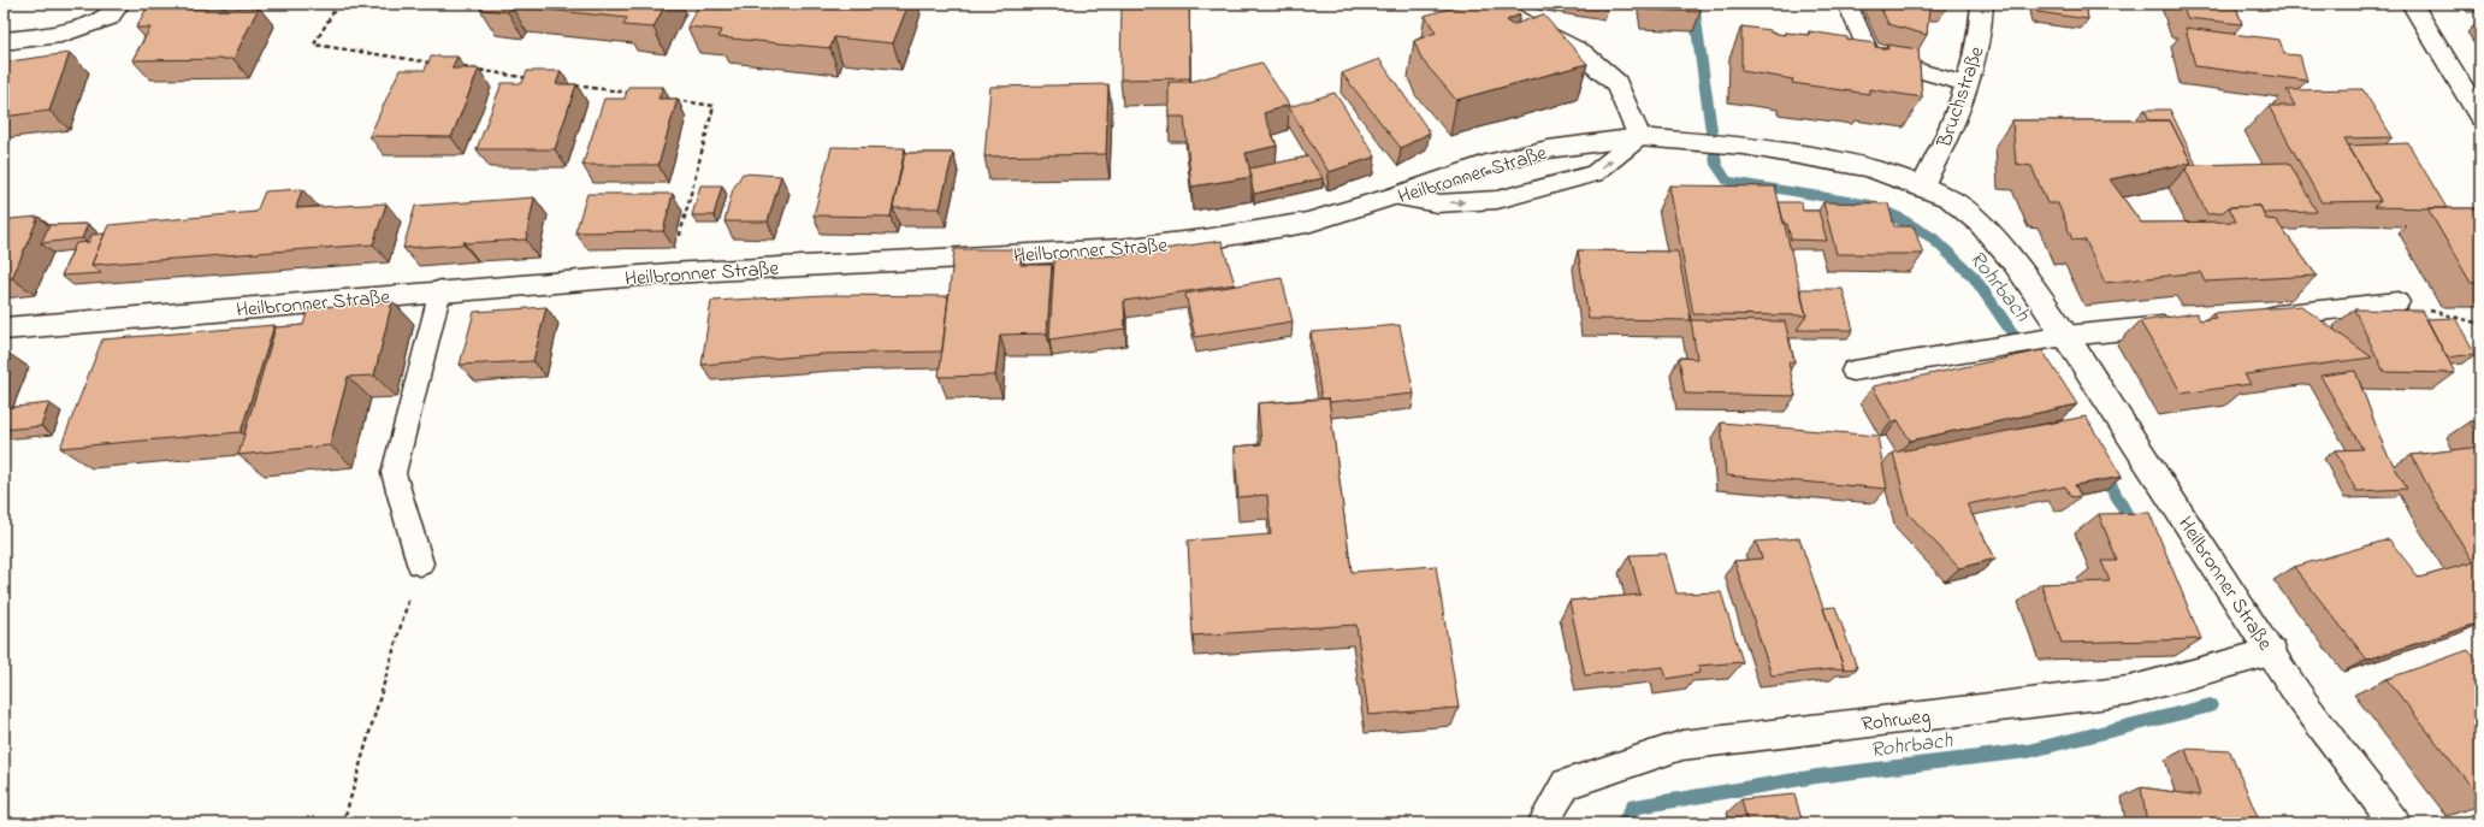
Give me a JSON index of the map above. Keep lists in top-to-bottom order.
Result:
{
  "streets": {
    "main road": ["Bruchstraße", "Heilbronner Straße", "Rohrweg"]
  },
  "crossings": [
    ["Bruchstraße", "Heilbronner Straße"],
    ["Heilbronner Straße", "Rohrweg"]
  ],
  "water": ["Rohrbach"]
}
